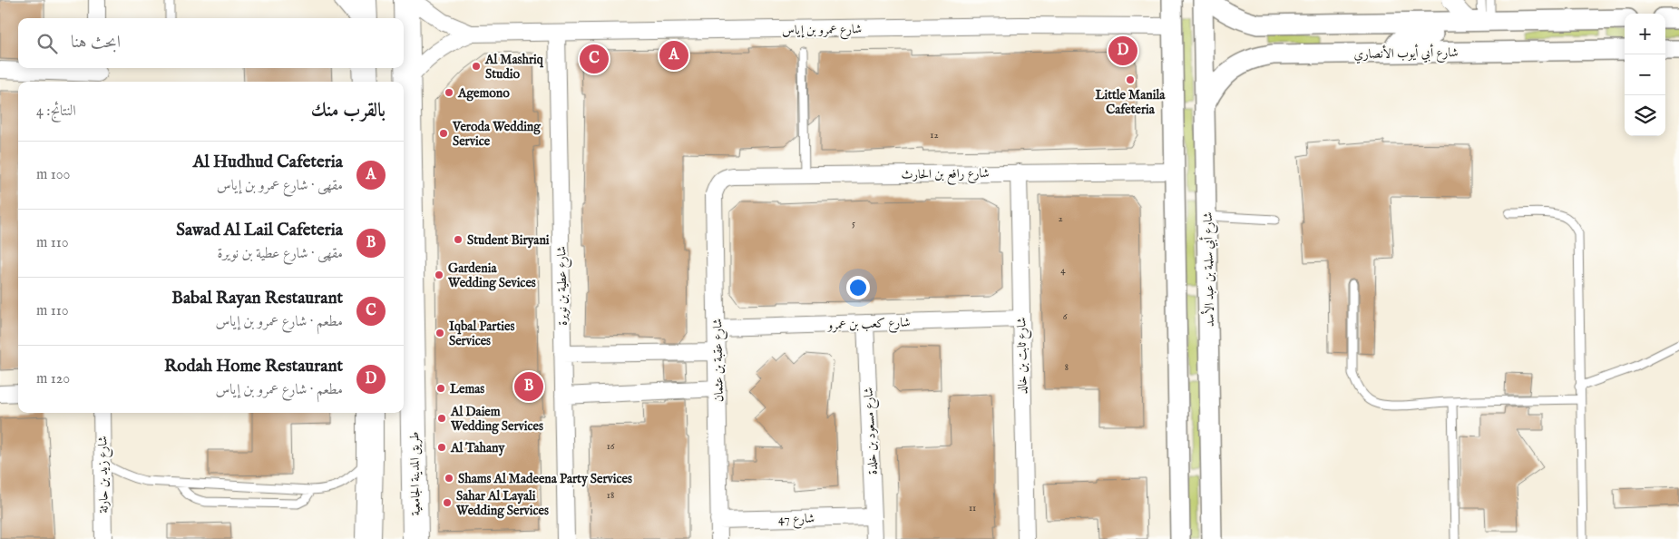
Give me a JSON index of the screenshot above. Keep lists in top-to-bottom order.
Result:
{
  "streets": {
    "main road": ["طريق المدينة الجامعية"],
    "street": [
      "شارع عمرو بن إياس",
      "شارع أبي أيوب الأنصاري",
      "شارع رافع بن الحارث",
      "شارع أبي سلمة بن عبد الأسد",
      "شارع عطية بن نويرة",
      "شارع كعب بن عمرو",
      "شارع ثابت بن خالد",
      "شارع عقبة بن عثمان",
      "شارع مسعود بن خلدة",
      "شارع زيد بن حارثة",
      "شارع 47"
    ]
  },
  "crossings": [
    ["شارع عمرو بن إياس", "شارع عطية بن نويرة"],
    ["شارع عمرو بن إياس", "طريق المدينة الجامعية"],
    ["شارع أبي أيوب الأنصاري", "شارع أبي سلمة بن عبد الأسد"],
    ["شارع رافع بن الحارث", "شارع ثابت بن خالد"],
    ["شارع رافع بن الحارث", "شارع عقبة بن عثمان"],
    ["شارع كعب بن عمرو", "شارع ثابت بن خالد"],
    ["شارع كعب بن عمرو", "شارع عقبة بن عثمان"],
    ["شارع كعب بن عمرو", "شارع مسعود بن خلدة"],
    ["شارع عقبة بن عثمان", "شارع 47"],
    ["شارع مسعود بن خلدة", "شارع 47"]
  ],
  "places": [
    "Al Mashriq Studio",
    "Little Manila Cafeteria",
    "Agemono",
    "Veroda Wedding Service",
    "Student Biryani",
    "Gardenia Wedding Sevices",
    "Iqbal Parties Services",
    "Lemas",
    "Al Daiem Wedding Services",
    "Al Tahany",
    "Shams Al Madeena Party Services",
    "Sahar Al Layali Wedding Services"
  ],
  "house_numbers": [
    "12",
    "2",
    "5",
    "4",
    "6",
    "8",
    "16",
    "18",
    "11"
  ],
  "page": {
    "map_buttons": ["+", "−"],
    "search": "ابحث هنا",
    "pins": [
      "D",
      "A",
      "C",
      "B"
    ],
    "heading": ["بالقرب منك", "النتائج: 4"],
    "list": [
      {
        "mark": "A",
        "name": "Al Hudhud Cafeteria",
        "note": "مقهى · شارع عمرو بن إياس",
        "value": "100 m"
      },
      {
        "mark": "B",
        "name": "Sawad Al Lail Cafeteria",
        "note": "مقهى · شارع عطية بن نويرة",
        "value": "110 m"
      },
      {
        "mark": "C",
        "name": "Babal Rayan Restaurant",
        "note": "مطعم · شارع عمرو بن إياس",
        "value": "110 m"
      },
      {
        "mark": "D",
        "name": "Rodah Home Restaurant",
        "note": "مطعم · شارع عمرو بن إياس",
        "value": "120 m"
      }
    ]
  }
}
